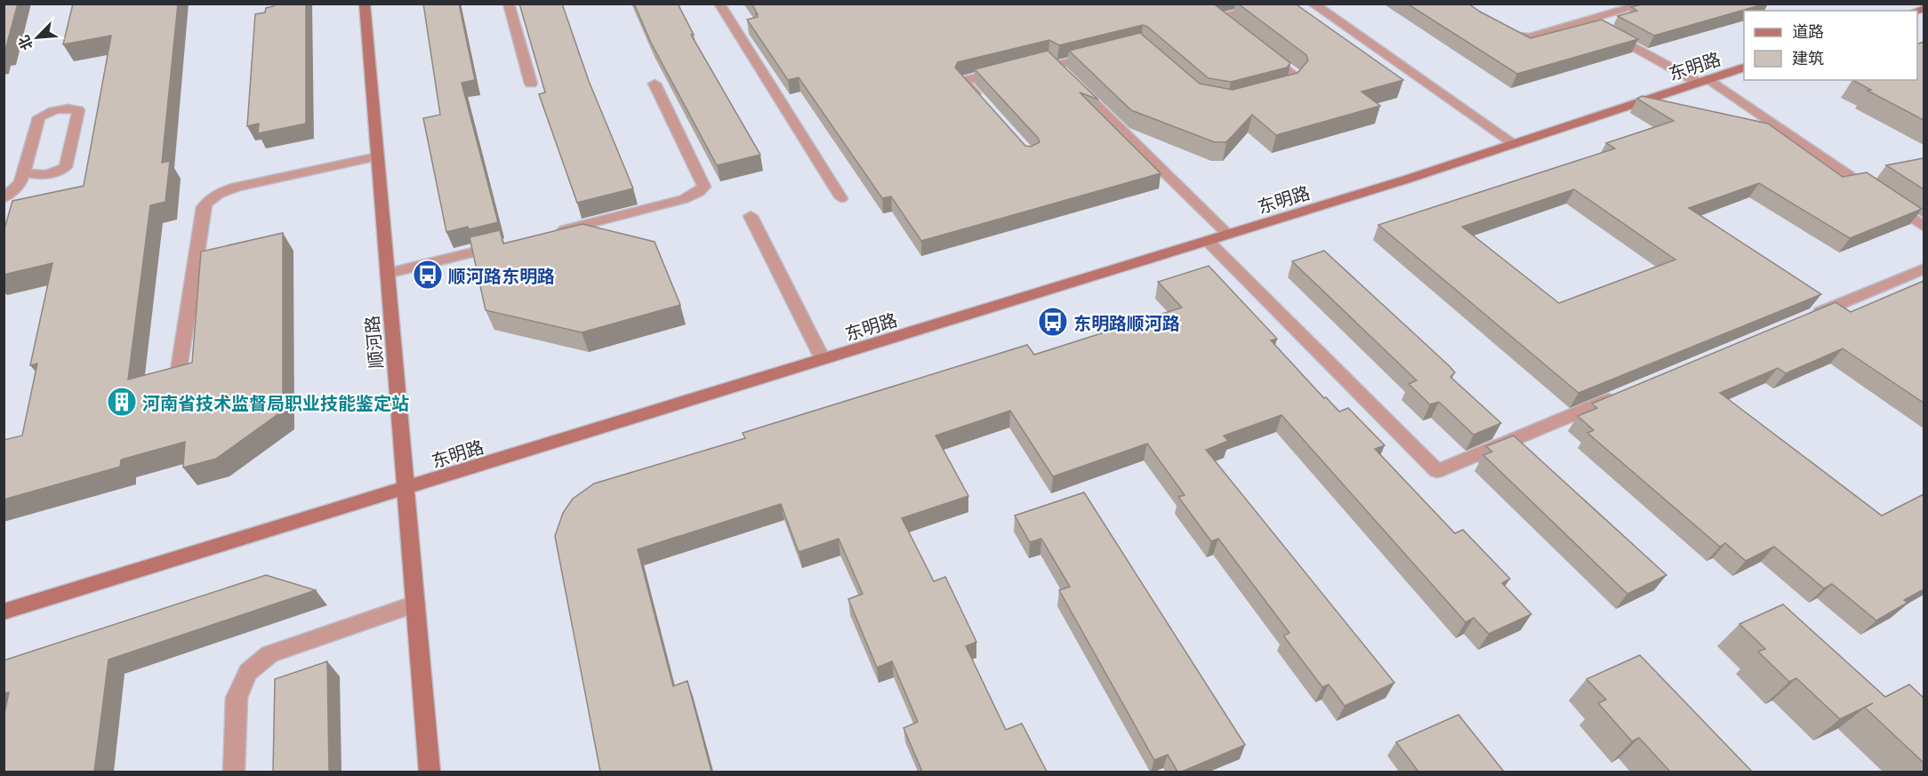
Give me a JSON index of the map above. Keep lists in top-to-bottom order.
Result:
{
  "streets": {
    "street": ["东明路", "顺河路"]
  },
  "crossings": [
    ["东明路", "顺河路"]
  ],
  "places": {
    "bus stop": ["顺河路东明路", "东明路顺河路"],
    "building": ["河南省技术监督局职业技能鉴定站"]
  },
  "legend": ["道路", "建筑"],
  "north": "bottom left"
}
